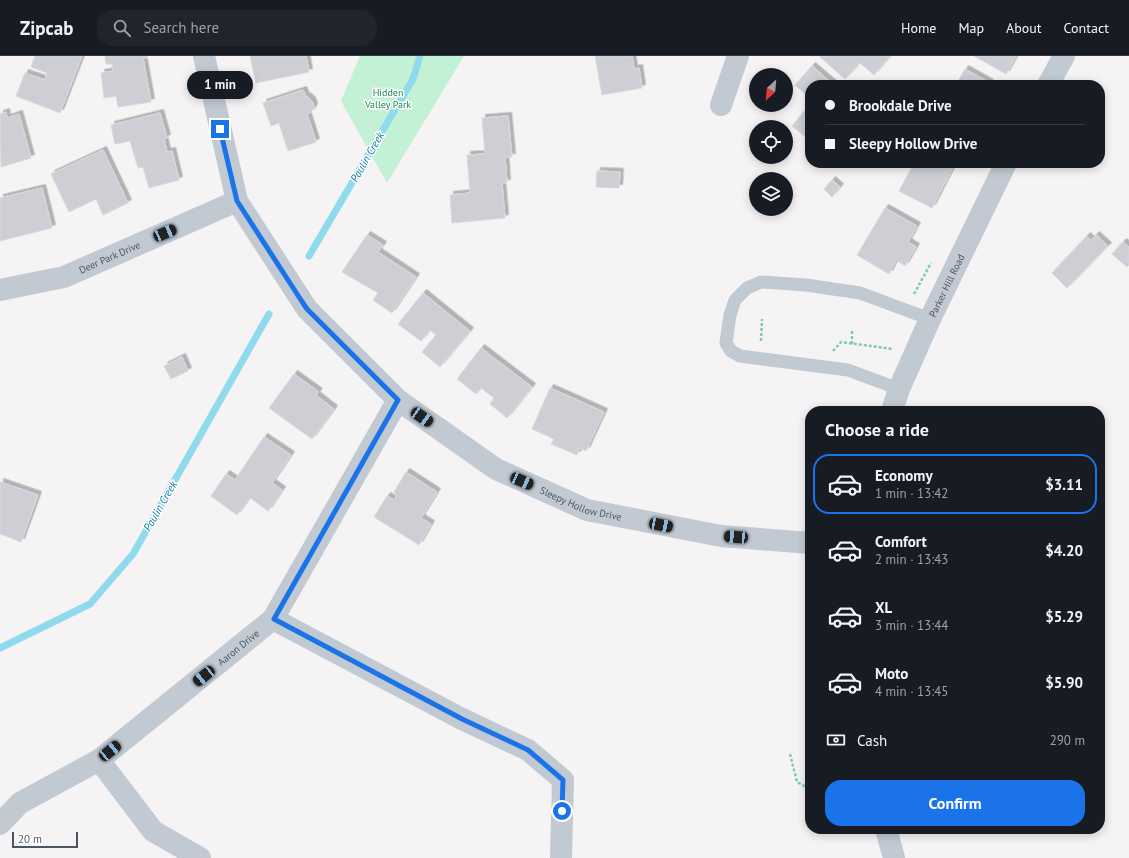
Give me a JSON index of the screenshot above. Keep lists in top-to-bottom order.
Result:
{
  "streets": {
    "street": [
      "Deer Park Drive",
      "Parker Hill Road",
      "Sleepy Hollow Drive",
      "Aaron Drive"
    ]
  },
  "crossings": [
    ["Deer Park Drive", "Sleepy Hollow Drive"],
    ["Sleepy Hollow Drive", "Aaron Drive"]
  ],
  "water": ["Paulin Creek"],
  "parks": ["Hidden Valley Park"],
  "scale_bar": "20 m",
  "north": "bottom left",
  "page": {
    "header": "Zipcab",
    "search": "Search here",
    "nav": [
      "Home",
      "Map",
      "About",
      "Contact"
    ],
    "bubble": "1 min",
    "banner": ["Brookdale Drive", "Sleepy Hollow Drive"],
    "heading": "Choose a ride",
    "list": [
      {
        "name": "Economy",
        "note": "1 min · 13:42",
        "value": "$3.11"
      },
      {
        "name": "Comfort",
        "note": "2 min · 13:43",
        "value": "$4.20"
      },
      {
        "name": "XL",
        "note": "3 min · 13:44",
        "value": "$5.29"
      },
      {
        "name": "Moto",
        "note": "4 min · 13:45",
        "value": "$5.90"
      }
    ],
    "pay": ["Cash", "290 m"],
    "buttons": "Confirm",
    "scale": "20 m"
  }
}
